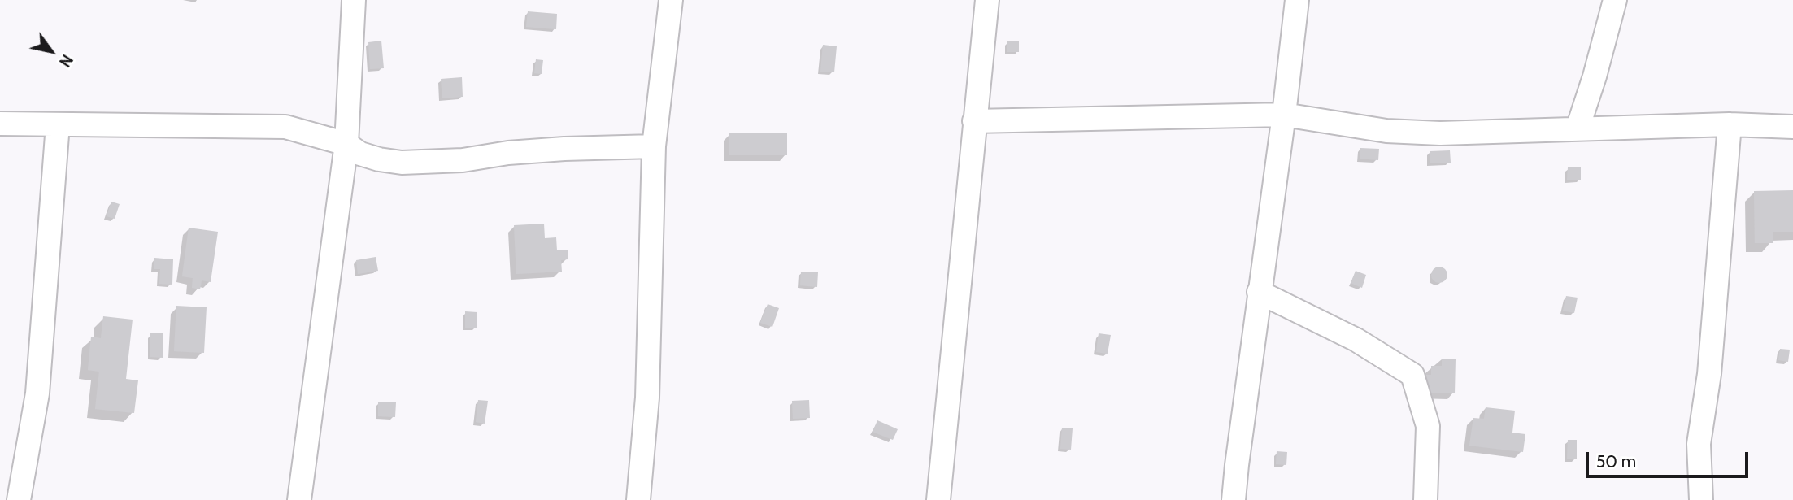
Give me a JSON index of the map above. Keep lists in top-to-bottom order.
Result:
{
  "scale_bar": "50 m",
  "north": "bottom right"
}
